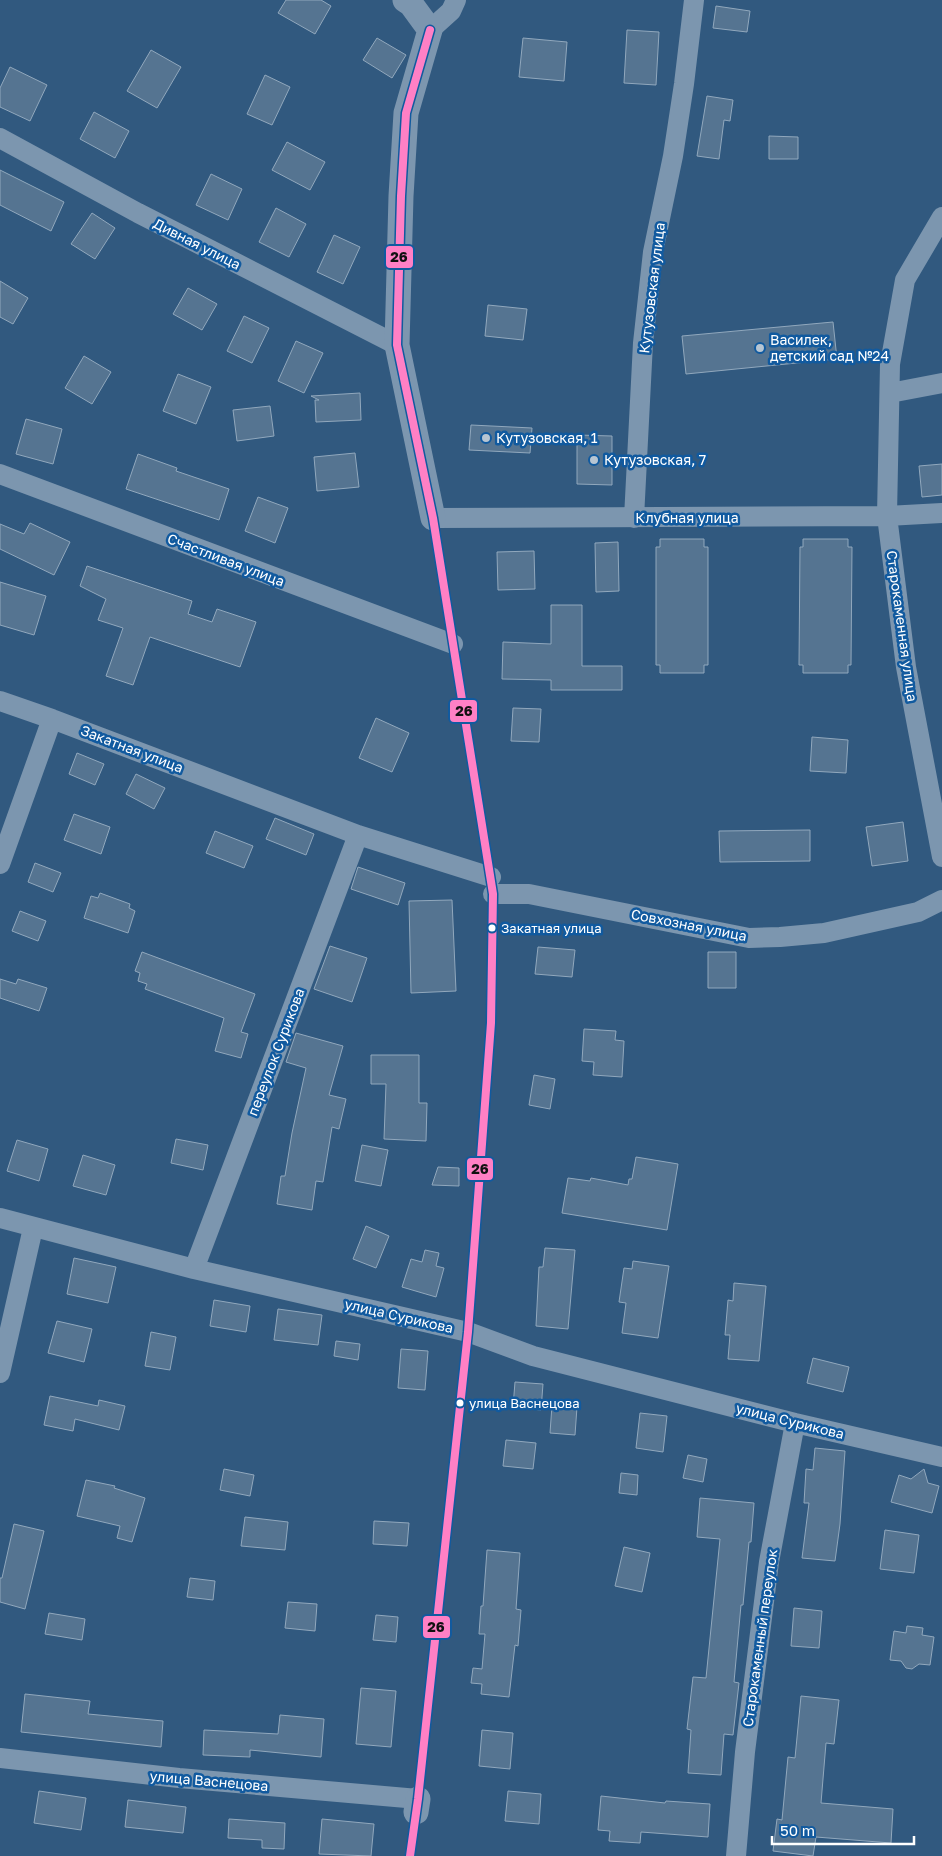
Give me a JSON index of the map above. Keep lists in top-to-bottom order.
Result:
{
  "streets": {
    "street": [
      "Дивная улица",
      "Кутузовская улица",
      "Клубная улица",
      "Счастливая улица",
      "Старокаменная улица",
      "Закатная улица",
      "Совхозная улица",
      "переулок Сурикова",
      "улица Сурикова",
      "Старокаменный переулок",
      "улица Васнецова"
    ]
  },
  "crossings": [
    ["Кутузовская улица", "Клубная улица"],
    ["Клубная улица", "Старокаменная улица"],
    ["Закатная улица", "Совхозная улица"],
    ["Закатная улица", "переулок Сурикова"],
    ["переулок Сурикова", "улица Сурикова"],
    ["улица Сурикова", "Старокаменный переулок"]
  ],
  "places": [
    "Василек, детский сад №24",
    "Кутузовская, 1",
    "Кутузовская, 7",
    "Закатная улица",
    "улица Васнецова"
  ],
  "lines": ["transit line 26"],
  "scale_bar": "50 m"
}
